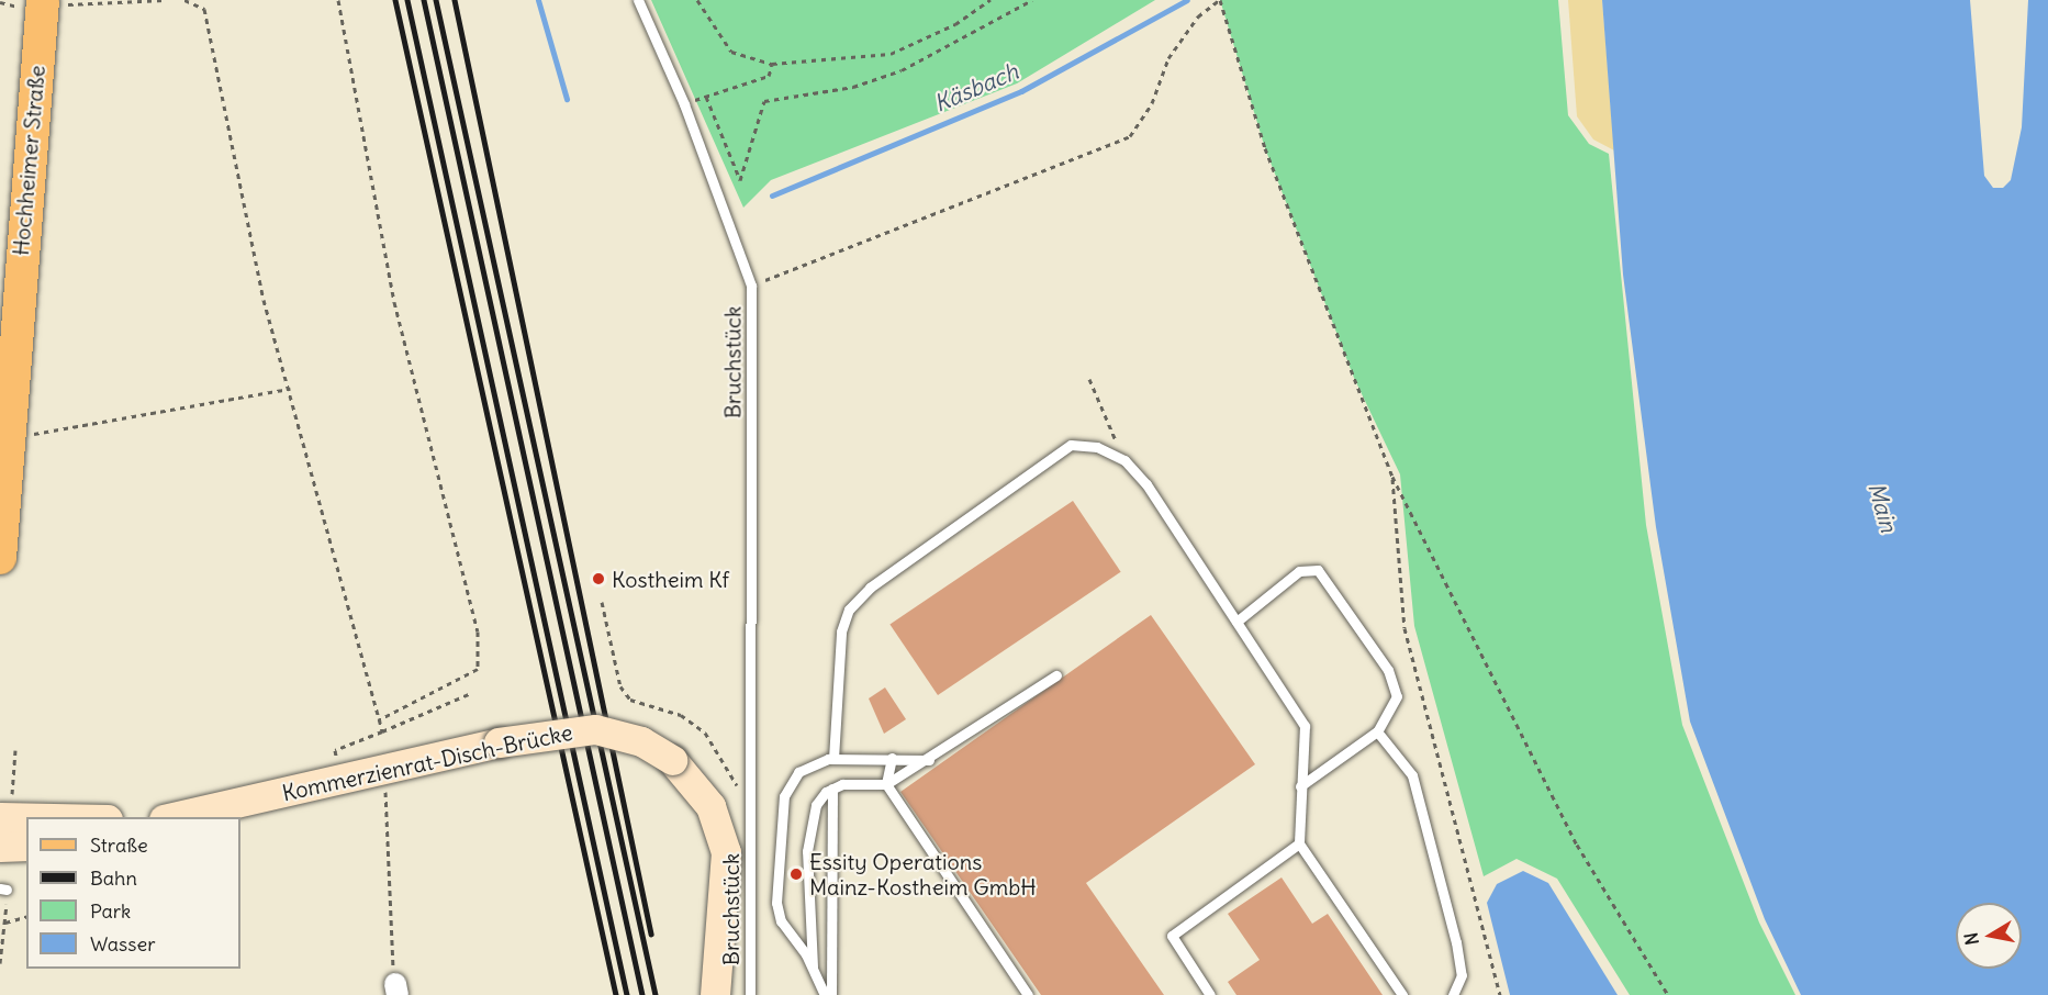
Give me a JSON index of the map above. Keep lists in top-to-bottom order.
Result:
{
  "streets": {
    "main road": ["Hochheimer Straße"],
    "street": ["Kommerzienrat-Disch-Brücke"],
    "lane": ["Bruchstück"]
  },
  "water": ["Käsbach", "Main"],
  "places": ["Kostheim Kf", "Essity Operations Mainz-Kostheim GmbH"],
  "legend": [
    "Straße",
    "Bahn",
    "Park",
    "Wasser"
  ],
  "north": "left"
}
